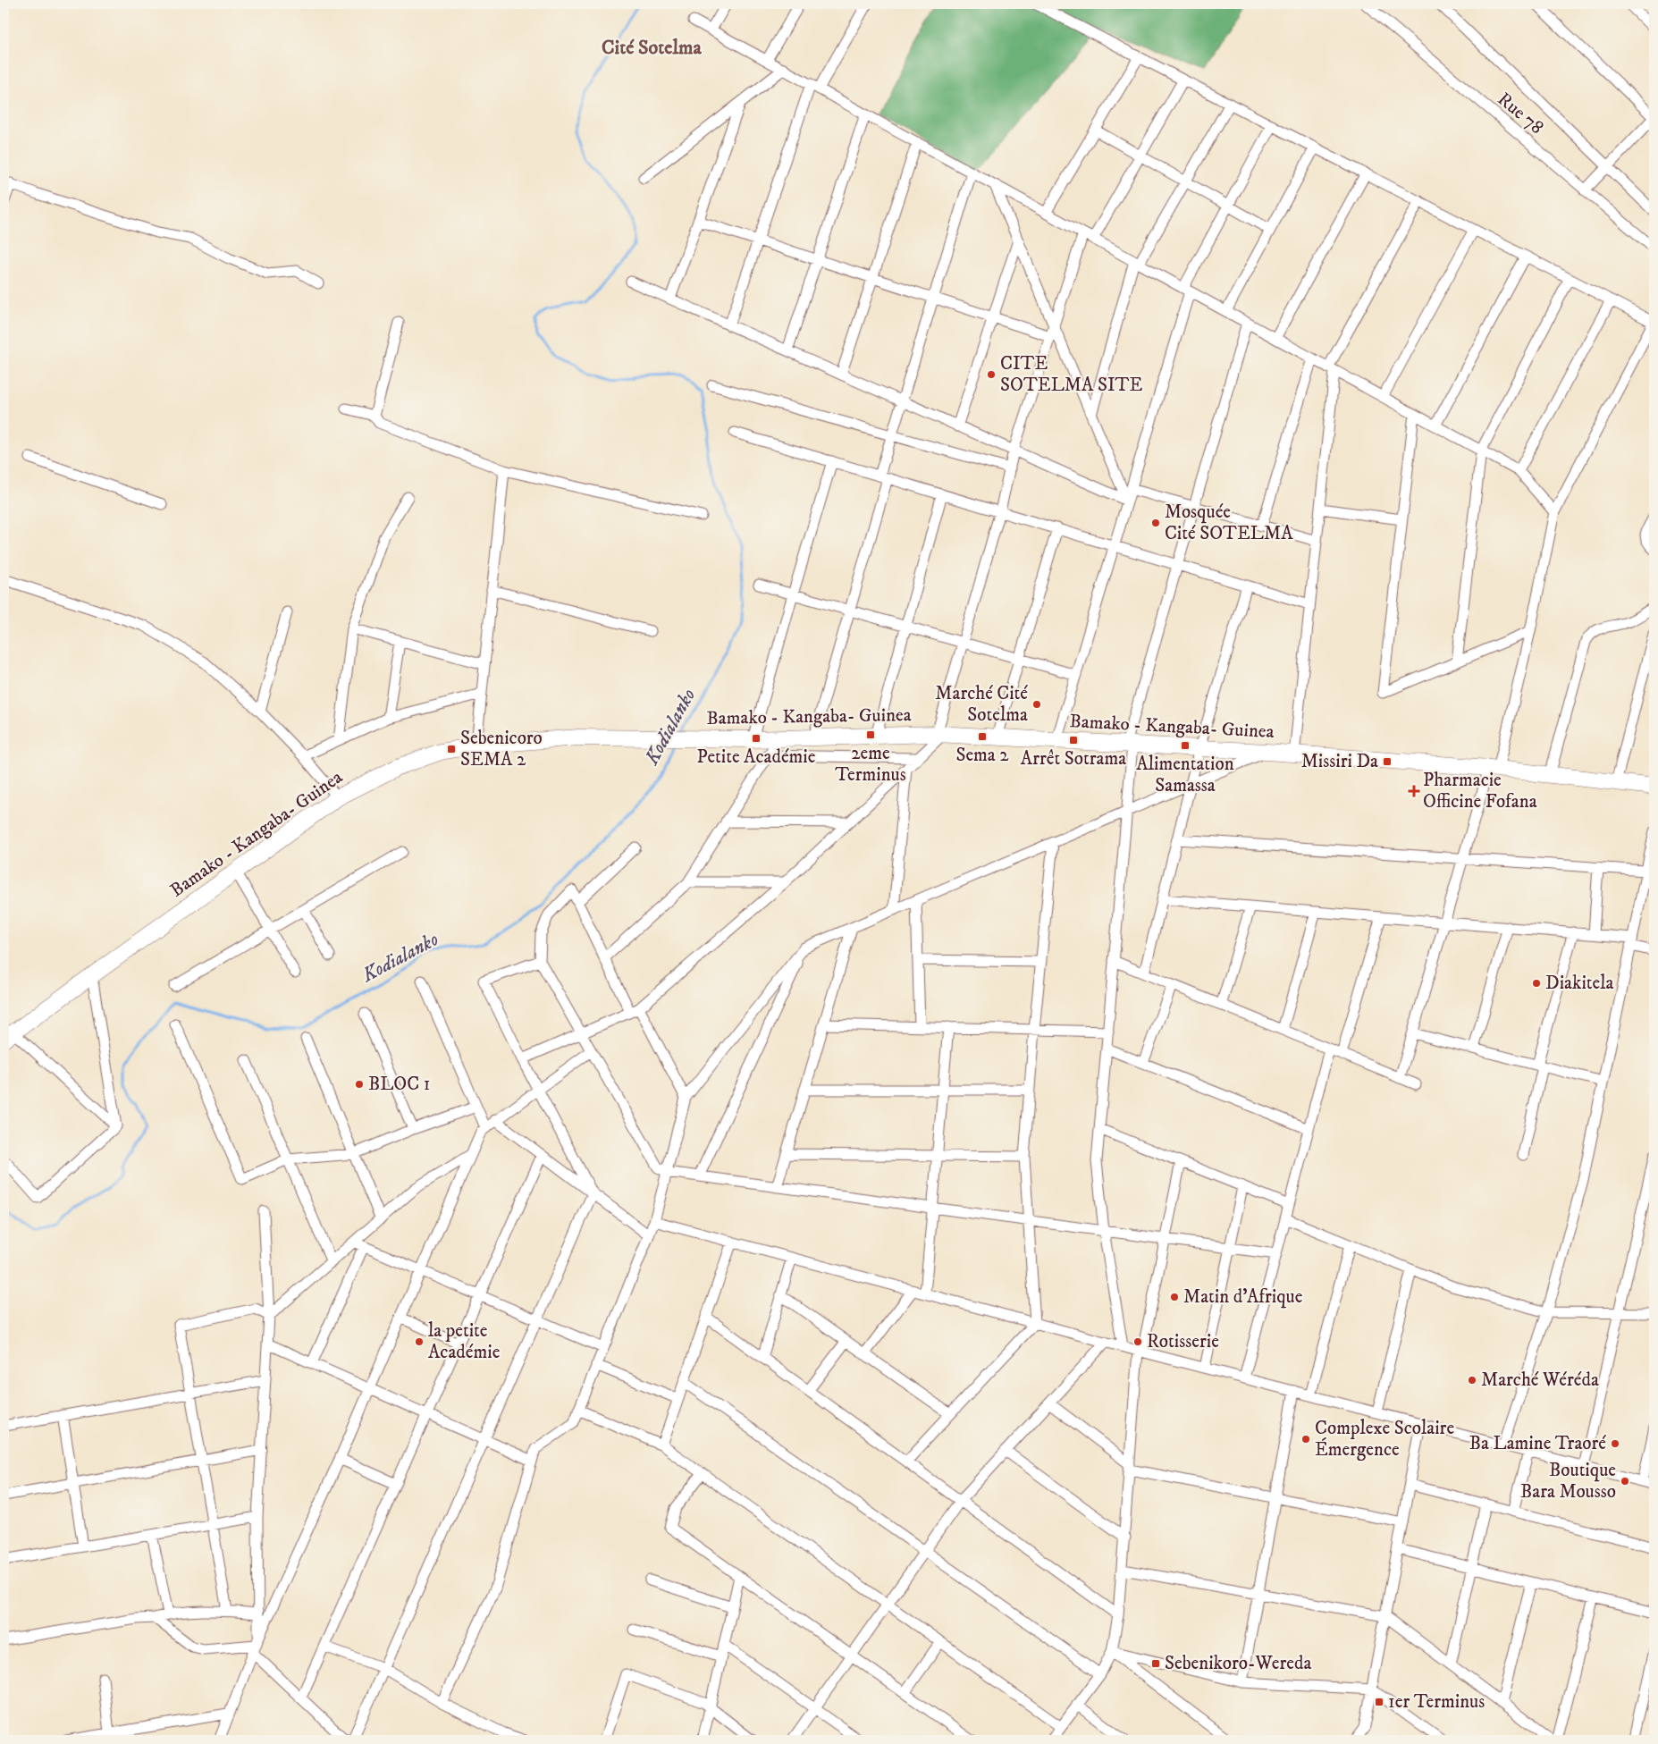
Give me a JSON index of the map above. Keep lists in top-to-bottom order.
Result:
{
  "streets": {
    "main road": ["Bamako - Kangaba- Guinea"],
    "street": ["Rue 78"]
  },
  "districts": ["Cité Sotelma"],
  "water": ["Kodialanko"],
  "places": {
    "other": [
      "CITE SOTELMA SITE",
      "Mosquée Cité SOTELMA",
      "Marché Cité Sotelma",
      "Diakitela",
      "BLOC 1",
      "Matin d'Afrique",
      "la petite Académie",
      "Rotisserie",
      "Marché Wéréda",
      "Complexe Scolaire Émergence",
      "Ba Lamine Traoré",
      "Boutique Bara Mousso"
    ],
    "transit": [
      "2eme Terminus",
      "Sema 2",
      "Petite Académie",
      "Arrêt Sotrama",
      "Alimentation Samassa",
      "Sebenicoro SEMA 2",
      "Missiri Da",
      "Sebenikoro-Wereda",
      "1er Terminus"
    ],
    "health": ["Pharmacie Officine Fofana"]
  }
}
